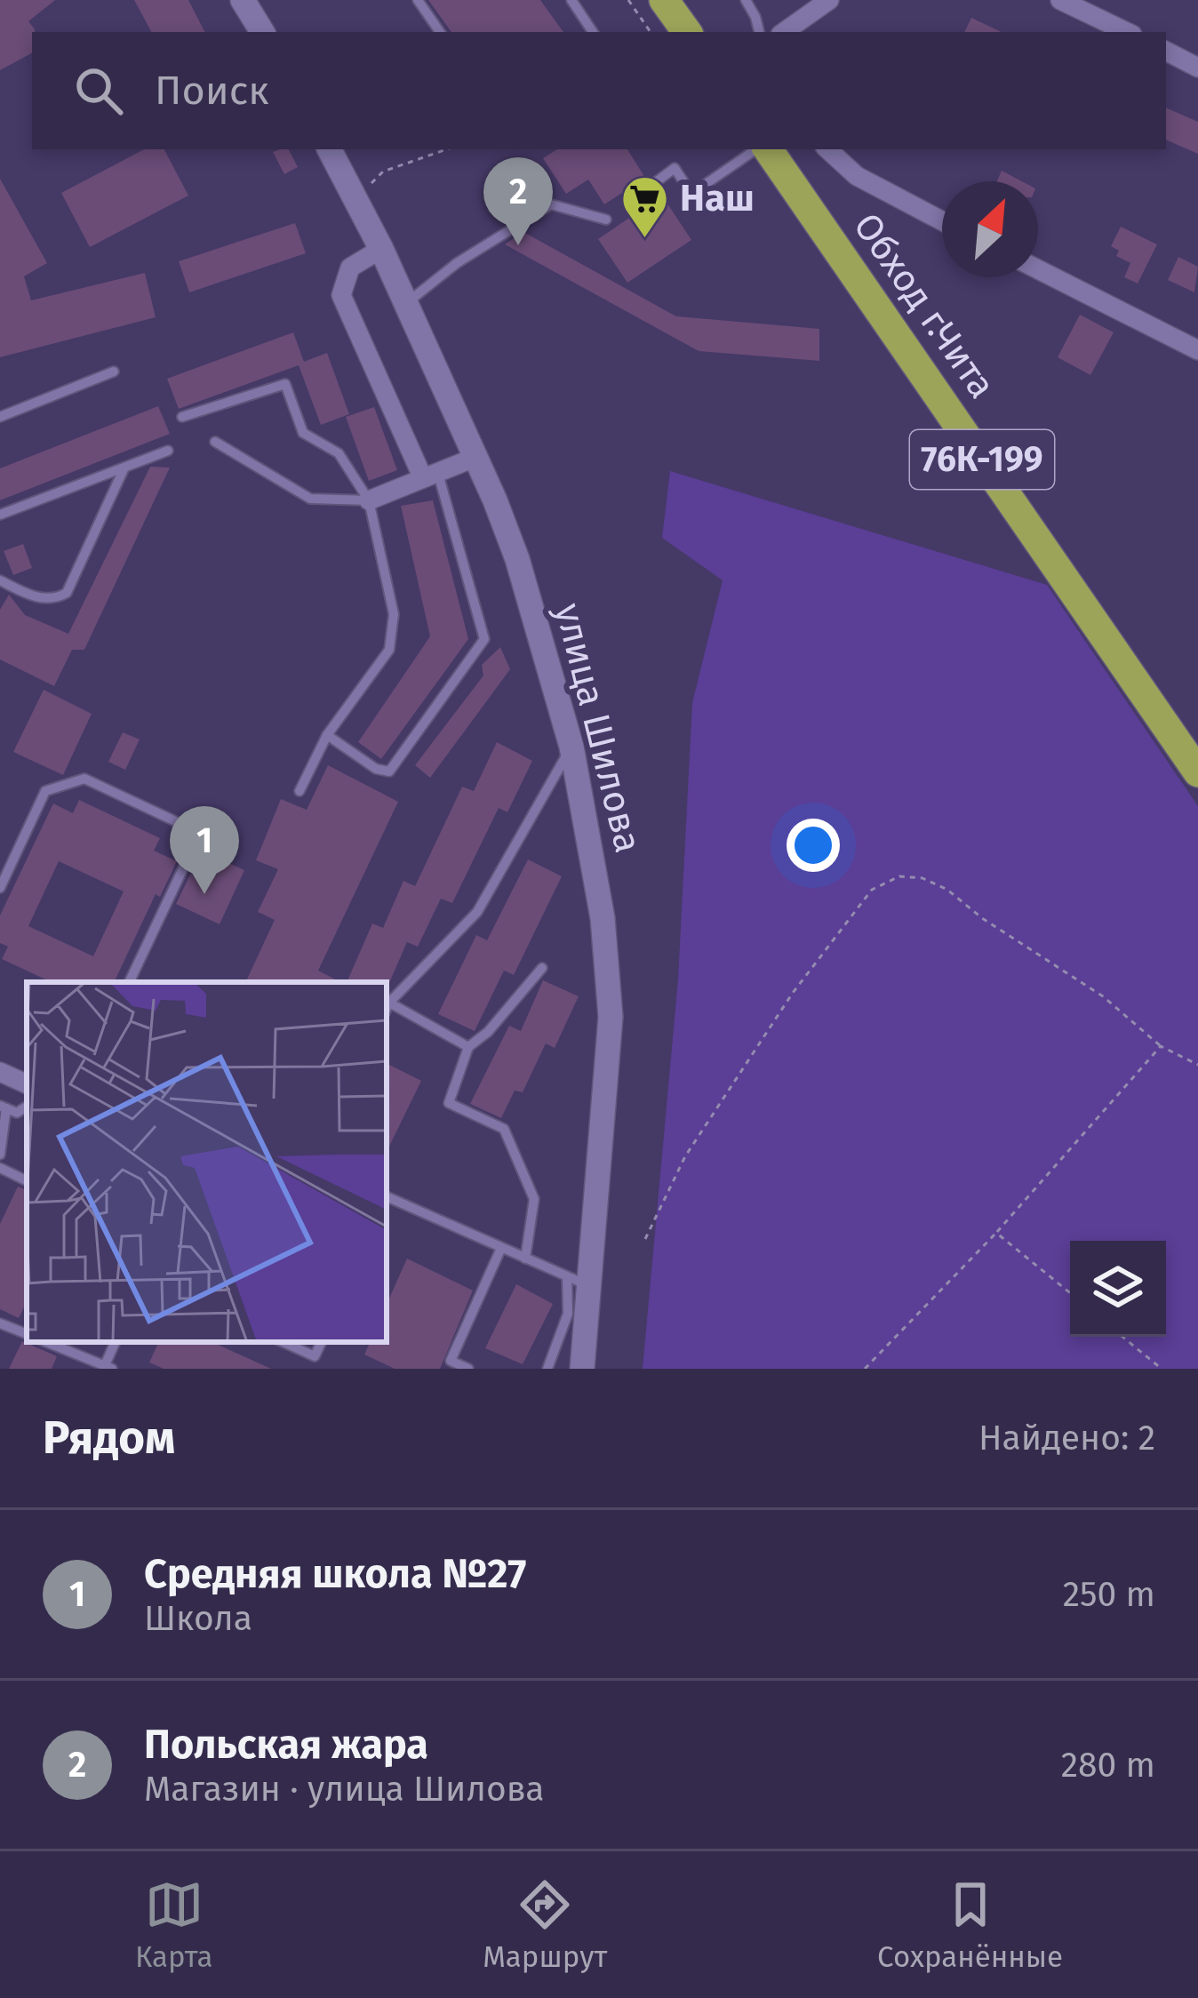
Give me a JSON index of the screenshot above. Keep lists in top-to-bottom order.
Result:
{
  "streets": {
    "highway": ["Обход г.Чита", "76К-199"],
    "main road": ["улица Шилова"]
  },
  "places": {
    "supermarket": ["Наш"]
  },
  "north": "top right",
  "page": {
    "search": "Поиск",
    "pins": ["2", "1"],
    "heading": ["Рядом", "Найдено: 2"],
    "list": [
      {
        "mark": "1",
        "name": "Средняя школа №27",
        "note": "Школа",
        "value": "250 m"
      },
      {
        "mark": "2",
        "name": "Польская жара",
        "note": "Магазин · улица Шилова",
        "value": "280 m"
      }
    ],
    "nav": ["Карта", "Маршрут", "Сохранённые"]
  }
}
